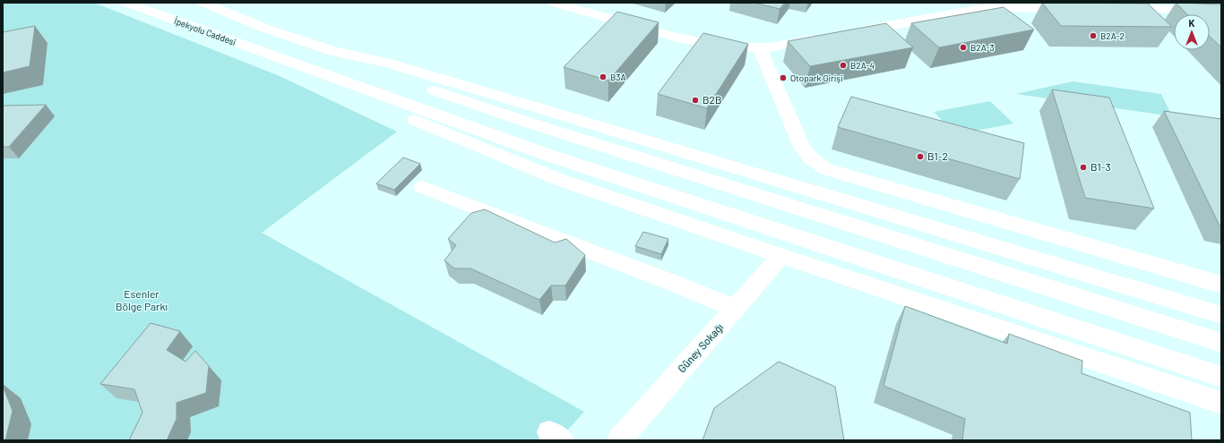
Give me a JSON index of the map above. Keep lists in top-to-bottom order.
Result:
{
  "streets": {
    "main road": ["İpekyolu Caddesi", "Güney Sokağı"]
  },
  "parks": ["Esenler Bölge Parkı"],
  "places": [
    "B2A-2",
    "B2A-3",
    "B2A-4",
    "B3A",
    "Otopark Girişi",
    "B2B",
    "B1-2",
    "B1-3"
  ],
  "north": "top"
}
